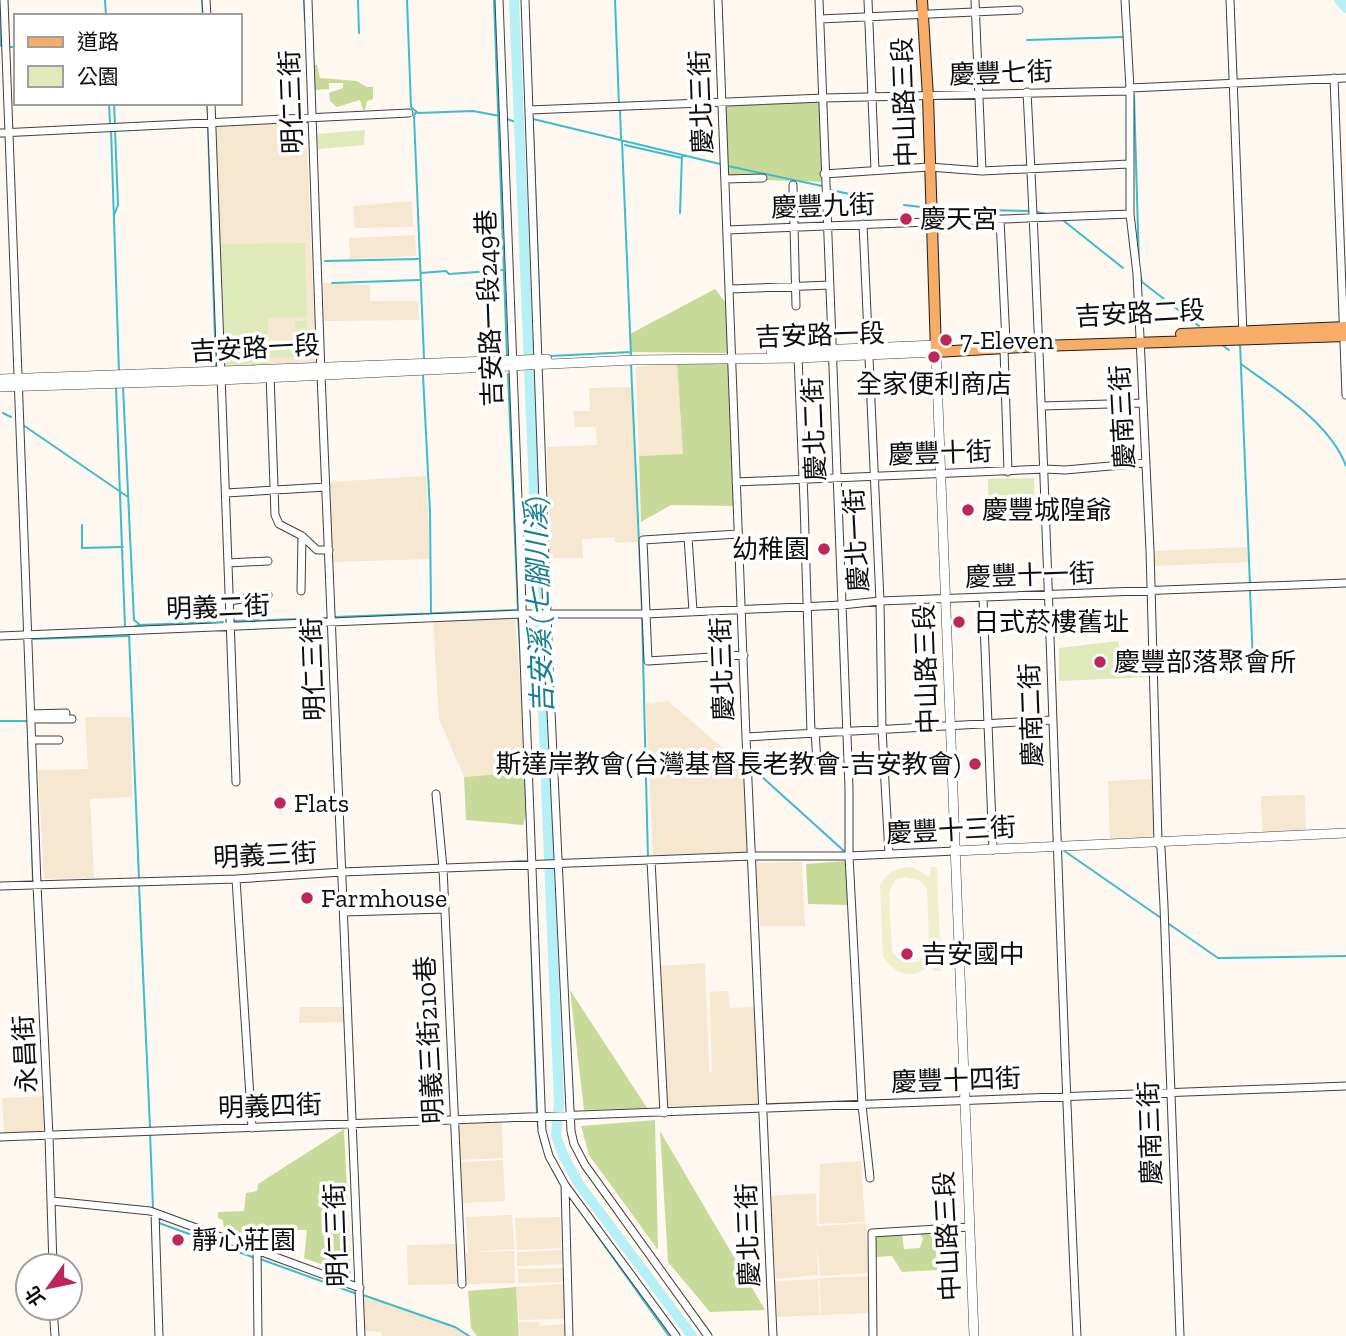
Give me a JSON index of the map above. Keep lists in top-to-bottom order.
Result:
{
  "streets": {
    "main road": ["中山路三段", "吉安路二段"],
    "street": [
      "慶豐七街",
      "明仁三街",
      "慶北三街",
      "慶豐九街",
      "吉安路一段249巷",
      "吉安路一段",
      "慶南三街",
      "慶北二街",
      "慶豐十街",
      "慶北一街",
      "慶豐十一街",
      "明義二街",
      "慶南二街",
      "慶豐十三街",
      "明義三街",
      "明義三街210巷",
      "永昌街",
      "慶豐十四街",
      "明義四街"
    ]
  },
  "crossings": [
    ["慶豐七街", "慶北三街"],
    ["慶豐七街", "中山路三段"],
    ["慶豐七街", "慶南三街"],
    ["慶豐七街", "慶北二街"],
    ["慶豐七街", "慶南二街"],
    ["明仁三街", "吉安路一段"],
    ["明仁三街", "明義二街"],
    ["明仁三街", "明義三街"],
    ["明仁三街", "明義四街"],
    ["慶北三街", "慶豐九街"],
    ["慶北三街", "吉安路一段"],
    ["慶北三街", "慶豐十街"],
    ["慶北三街", "慶豐十一街"],
    ["慶北三街", "慶豐十三街"],
    ["慶北三街", "慶豐十四街"],
    ["中山路三段", "慶豐九街"],
    ["中山路三段", "吉安路二段"],
    ["中山路三段", "吉安路一段"],
    ["中山路三段", "慶豐十街"],
    ["中山路三段", "慶豐十一街"],
    ["中山路三段", "慶豐十三街"],
    ["中山路三段", "慶豐十四街"],
    ["慶豐九街", "慶南三街"],
    ["慶豐九街", "慶北二街"],
    ["慶豐九街", "慶北一街"],
    ["慶豐九街", "慶南二街"],
    ["吉安路一段249巷", "吉安路一段"],
    ["吉安路一段249巷", "慶豐十一街"],
    ["吉安路一段249巷", "明義二街"],
    ["吉安路一段249巷", "慶豐十三街"],
    ["吉安路一段249巷", "明義三街"],
    ["吉安路一段249巷", "慶豐十四街"],
    ["吉安路一段249巷", "明義四街"],
    ["吉安路二段", "吉安路一段"],
    ["吉安路二段", "慶南三街"],
    ["吉安路二段", "慶南二街"],
    ["吉安路一段", "慶北二街"],
    ["吉安路一段", "慶北一街"],
    ["吉安路一段", "永昌街"],
    ["慶南三街", "慶豐十街"],
    ["慶南三街", "慶豐十一街"],
    ["慶南三街", "慶豐十三街"],
    ["慶南三街", "慶豐十四街"],
    ["慶北二街", "慶豐十街"],
    ["慶北二街", "慶豐十一街"],
    ["慶北二街", "慶豐十三街"],
    ["慶北二街", "慶豐十四街"],
    ["慶豐十街", "慶北一街"],
    ["慶豐十街", "慶南二街"],
    ["慶北一街", "慶豐十一街"],
    ["慶北一街", "慶豐十三街"],
    ["慶豐十一街", "明義二街"],
    ["慶豐十一街", "慶南二街"],
    ["明義二街", "永昌街"],
    ["慶南二街", "慶豐十三街"],
    ["慶南二街", "慶豐十四街"],
    ["慶豐十三街", "明義三街"],
    ["明義三街", "明義三街210巷"],
    ["明義三街", "永昌街"],
    ["明義三街210巷", "明義四街"],
    ["永昌街", "明義四街"],
    ["慶豐十四街", "明義四街"]
  ],
  "water": ["吉安溪 (七腳川溪)"],
  "places": [
    "慶天宮",
    "7-Eleven",
    "全家便利商店",
    "慶豐城隍爺",
    "幼稚園",
    "日式菸樓舊址",
    "慶豐部落聚會所",
    "斯達岸教會(台灣基督長老教會-吉安教會)",
    "Flats",
    "Farmhouse",
    "吉安國中",
    "靜心莊園"
  ],
  "legend": ["道路", "公園"],
  "north": "bottom left"
}
